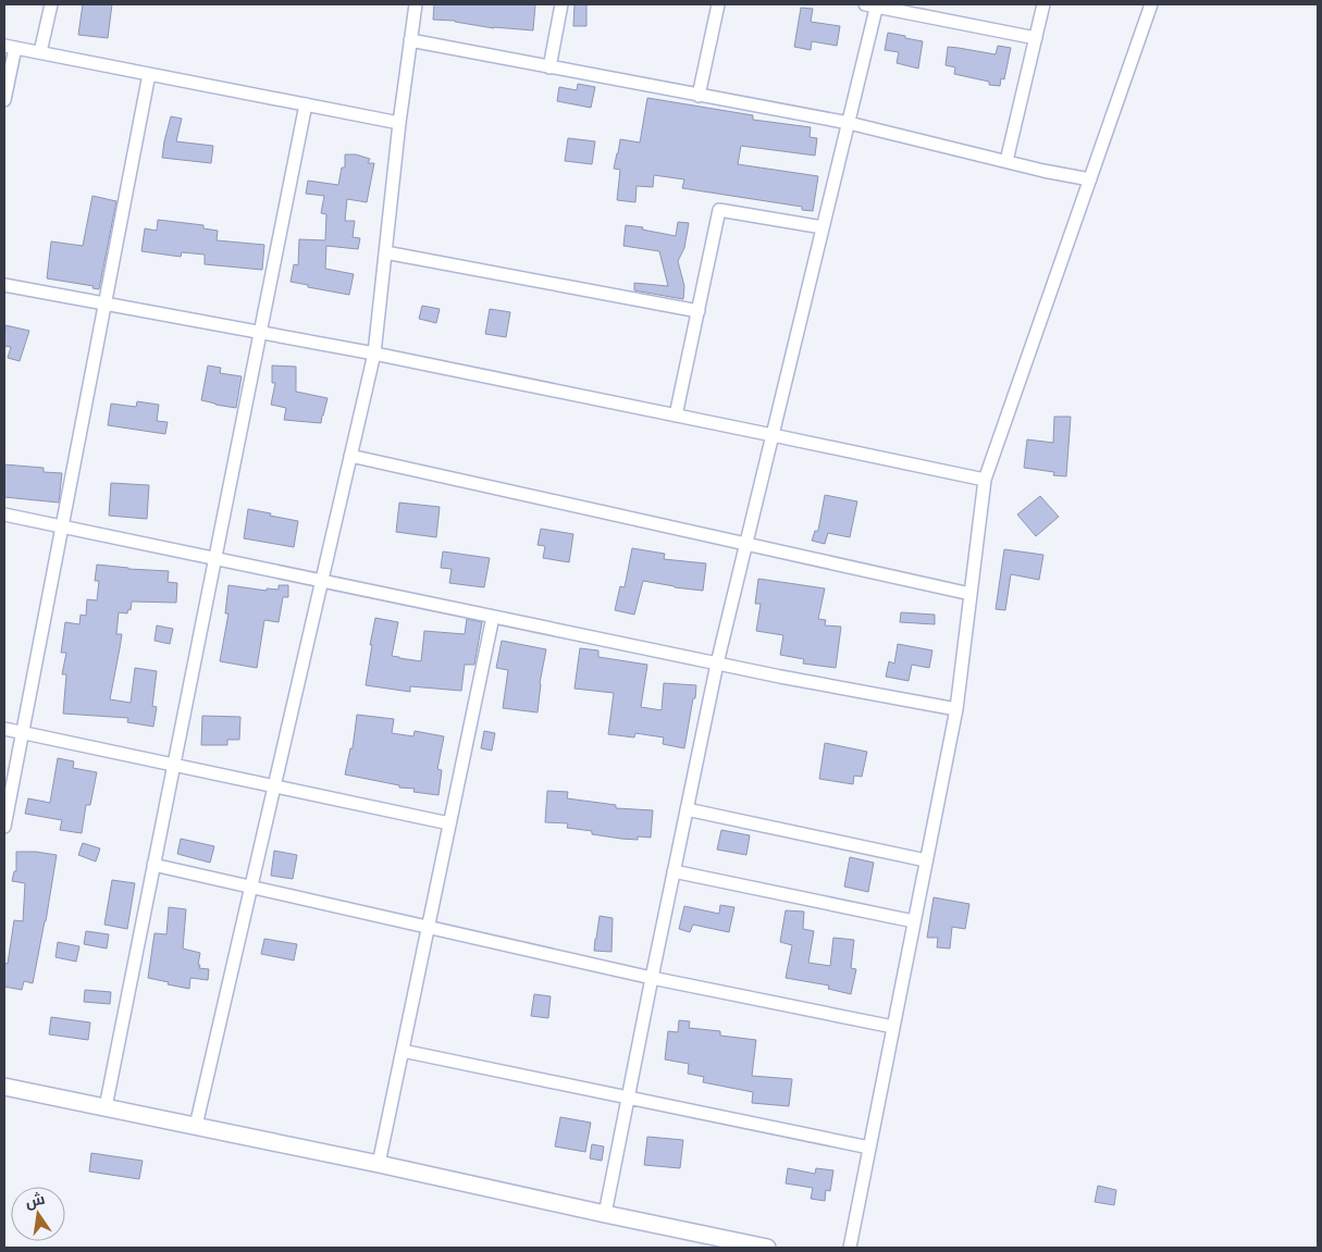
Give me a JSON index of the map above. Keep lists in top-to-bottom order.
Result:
{
  "north": "top"
}
